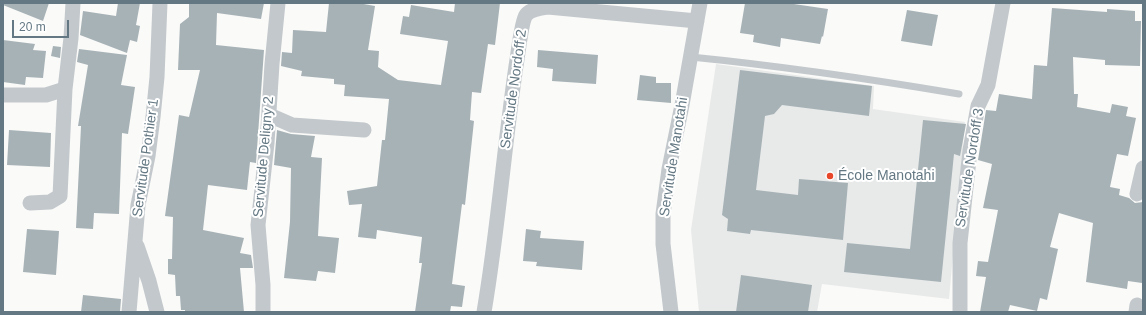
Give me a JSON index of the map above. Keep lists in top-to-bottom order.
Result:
{
  "streets": {
    "street": [
      "Servitude Nordoff 2",
      "Servitude Deligny 2",
      "Servitude Manotahi",
      "Servitude Pothier 1",
      "Servitude Nordoff 3"
    ]
  },
  "crossings": [
    ["Servitude Nordoff 2", "Servitude Manotahi"]
  ],
  "places": ["École Manotahi"],
  "scale_bar": "20 m"
}
